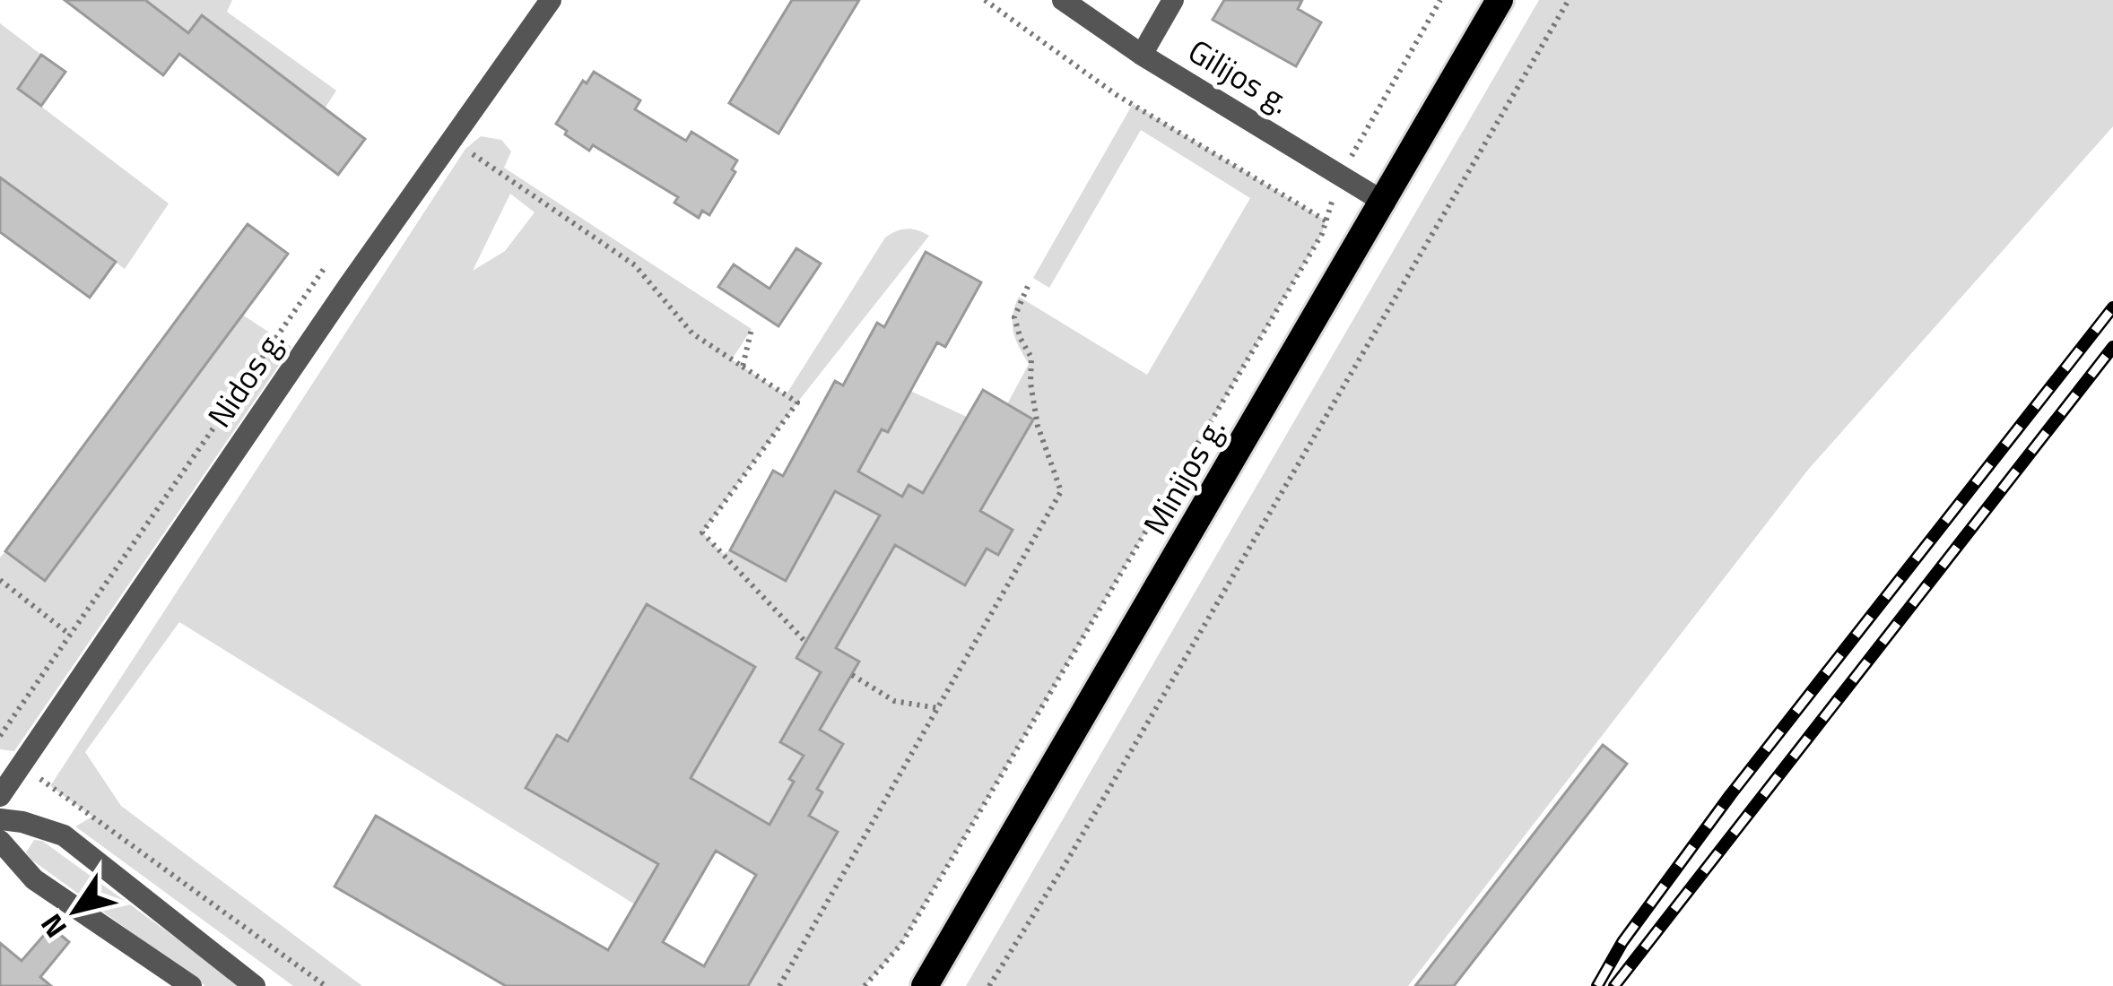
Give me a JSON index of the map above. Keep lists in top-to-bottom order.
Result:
{
  "streets": {
    "main road": ["Minijos g."],
    "street": ["Gilijos g.", "Nidos g."]
  },
  "crossings": [
    ["Gilijos g.", "Minijos g."]
  ],
  "north": "bottom left"
}
